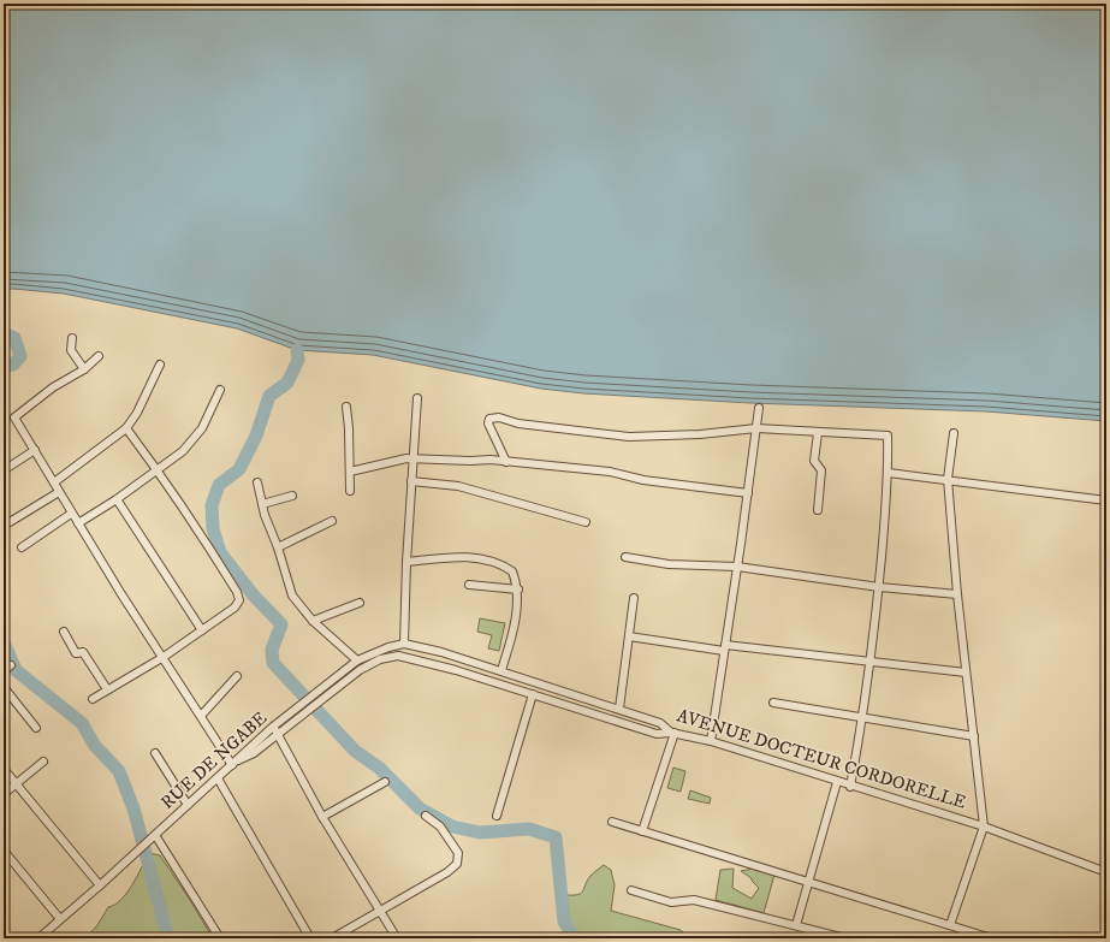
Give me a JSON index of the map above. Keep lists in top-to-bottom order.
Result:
{
  "streets": {
    "street": ["AVENUE DOCTEUR CORDORELLE", "RUE DE NGABE"]
  },
  "crossings": [
    ["AVENUE DOCTEUR CORDORELLE", "RUE DE NGABE"]
  ]
}
